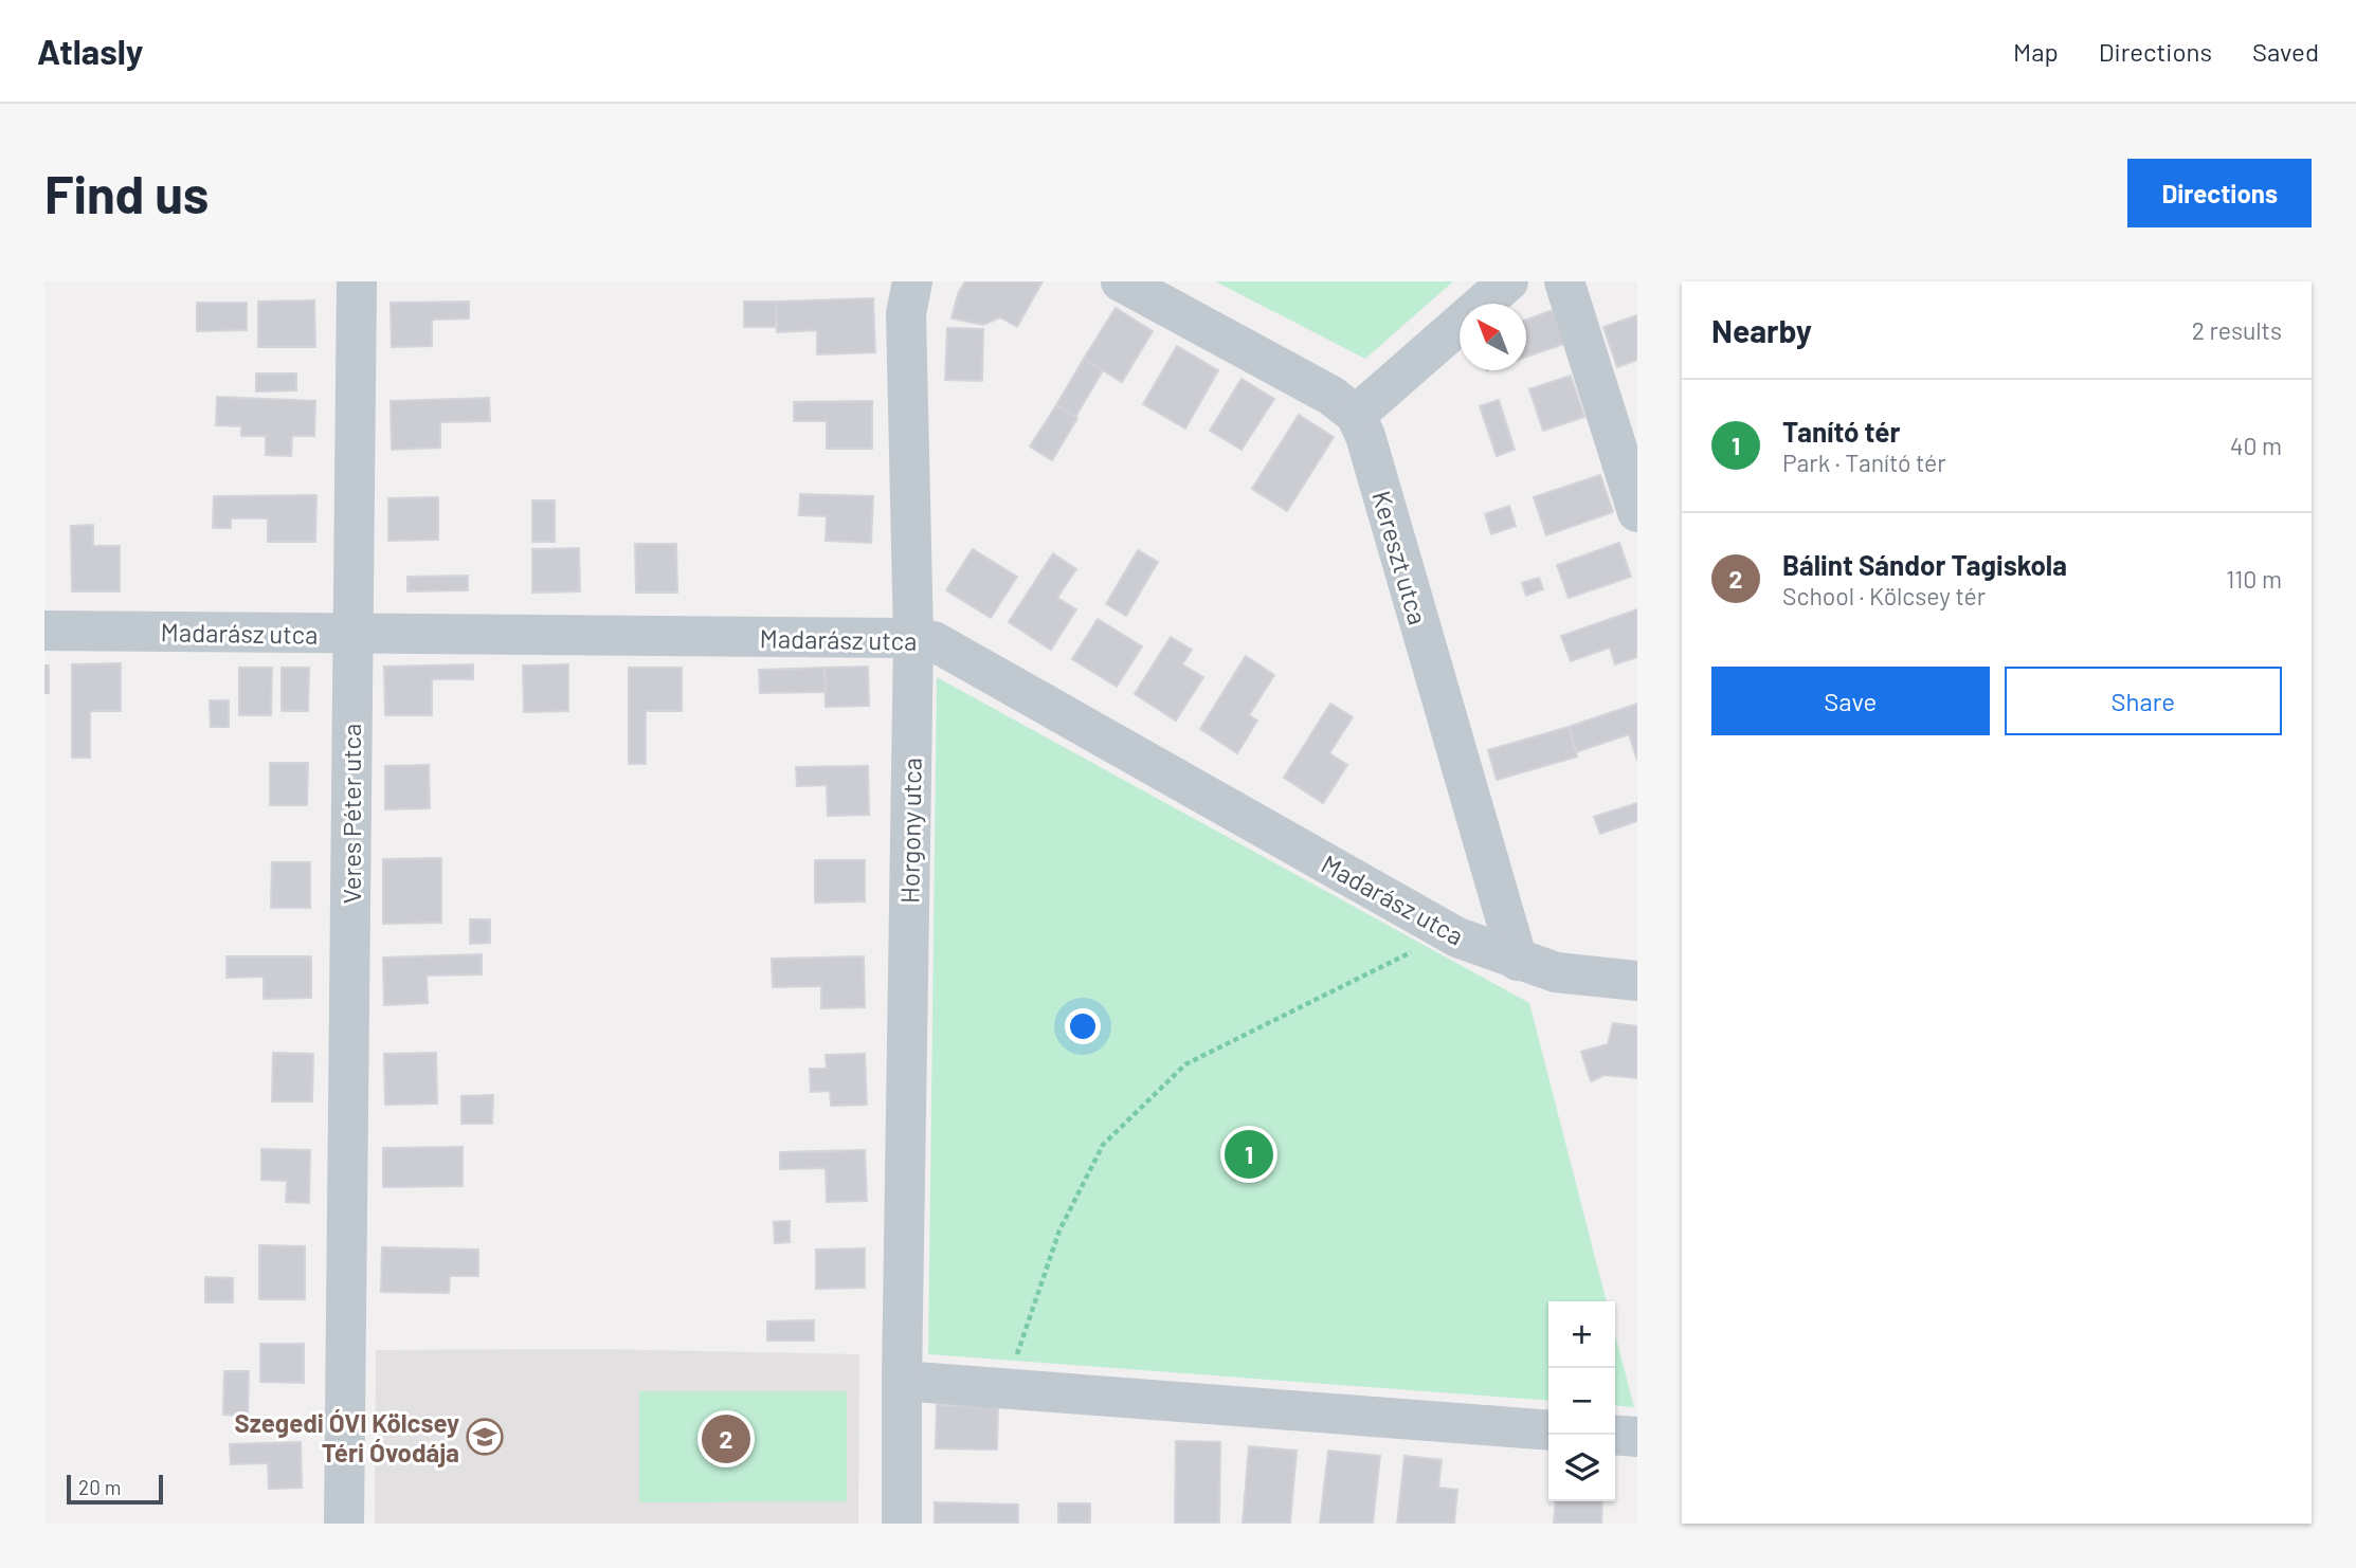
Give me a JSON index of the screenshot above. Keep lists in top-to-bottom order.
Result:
{
  "streets": {
    "street": [
      "Kereszt utca",
      "Madarász utca",
      "Veres Péter utca",
      "Horgony utca"
    ]
  },
  "crossings": [
    ["Kereszt utca", "Madarász utca"],
    ["Madarász utca", "Veres Péter utca"],
    ["Madarász utca", "Horgony utca"]
  ],
  "places": {
    "school or university": ["Szegedi ÓVI Kölcsey Téri Óvodája"]
  },
  "scale_bar": "20 m",
  "north": "top left",
  "page": {
    "header": "Atlasly",
    "nav": ["Map", "Directions", "Saved"],
    "buttons": [
      "Directions",
      ["Save", "Share"]
    ],
    "title": "Find us",
    "heading": ["Nearby", "2 results"],
    "list": [
      {
        "mark": "1",
        "name": "Tanító tér",
        "note": "Park · Tanító tér",
        "value": "40 m"
      },
      {
        "mark": "2",
        "name": "Bálint Sándor Tagiskola",
        "note": "School · Kölcsey tér",
        "value": "110 m"
      }
    ],
    "pins": ["1", "2"],
    "map_buttons": ["+", "−"],
    "scale": "20 m"
  }
}
